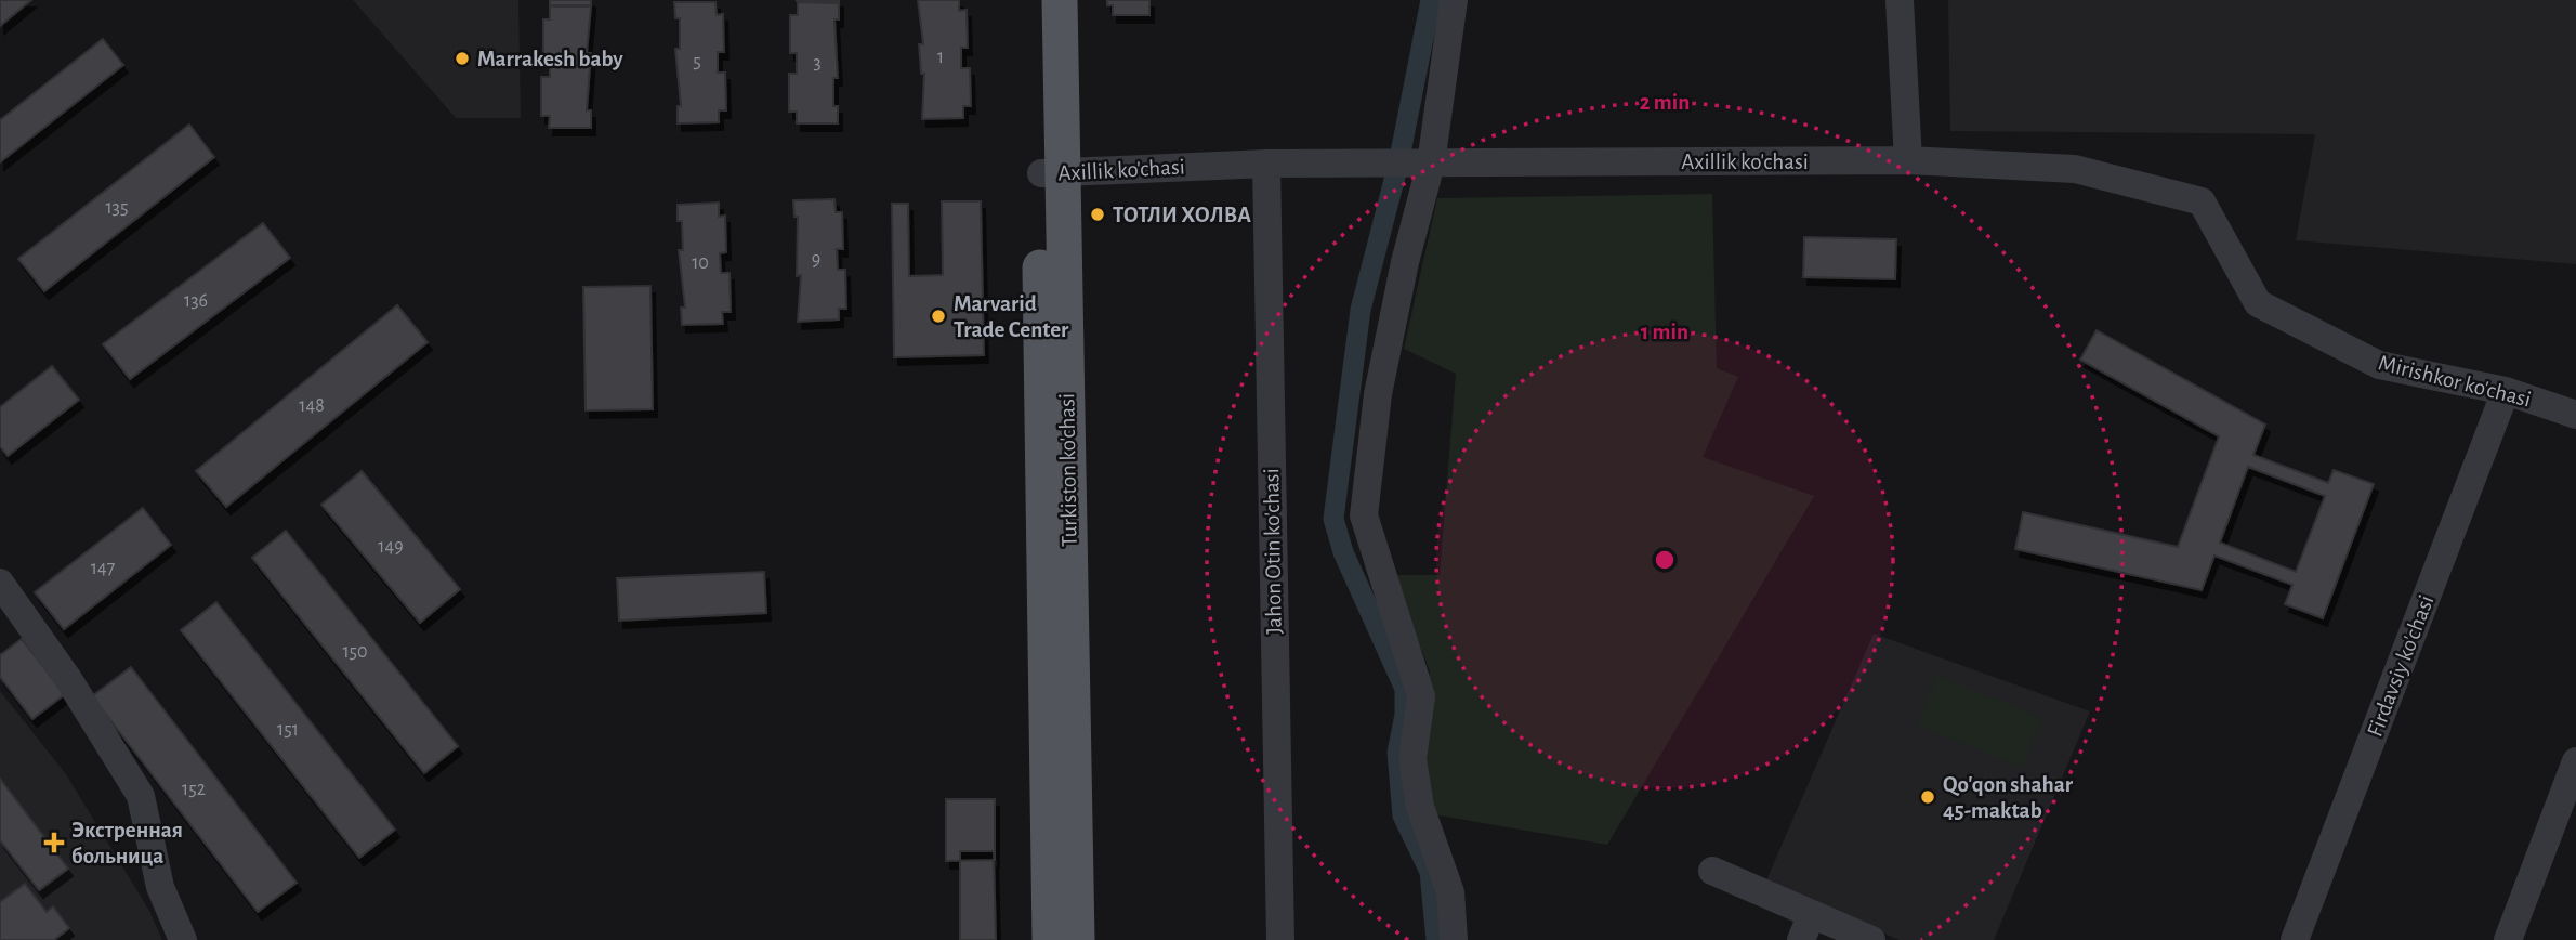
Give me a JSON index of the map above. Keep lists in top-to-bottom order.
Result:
{
  "streets": {
    "main road": ["Turkiston ko'chasi"],
    "street": [
      "Axillik ko'chasi",
      "Mirishkor ko'chasi",
      "Jahon Otin ko'chasi",
      "Firdavsiy ko'chasi"
    ]
  },
  "crossings": [
    ["Axillik ko'chasi", "Mirishkor ko'chasi"],
    ["Axillik ko'chasi", "Turkiston ko'chasi"],
    ["Axillik ko'chasi", "Jahon Otin ko'chasi"],
    ["Mirishkor ko'chasi", "Firdavsiy ko'chasi"]
  ],
  "places": {
    "other": [
      "Marrakesh baby",
      "ТОТЛИ ХОЛВА",
      "Marvarid Trade Center",
      "Qo'qon shahar 45-maktab"
    ],
    "health": ["Экстренная больница"]
  },
  "house_numbers": [
    "1",
    "5",
    "3",
    "135",
    "9",
    "10",
    "136",
    "148",
    "149",
    "147",
    "150",
    "151",
    "152"
  ],
  "rings": ["2 min", "1 min"]
}
